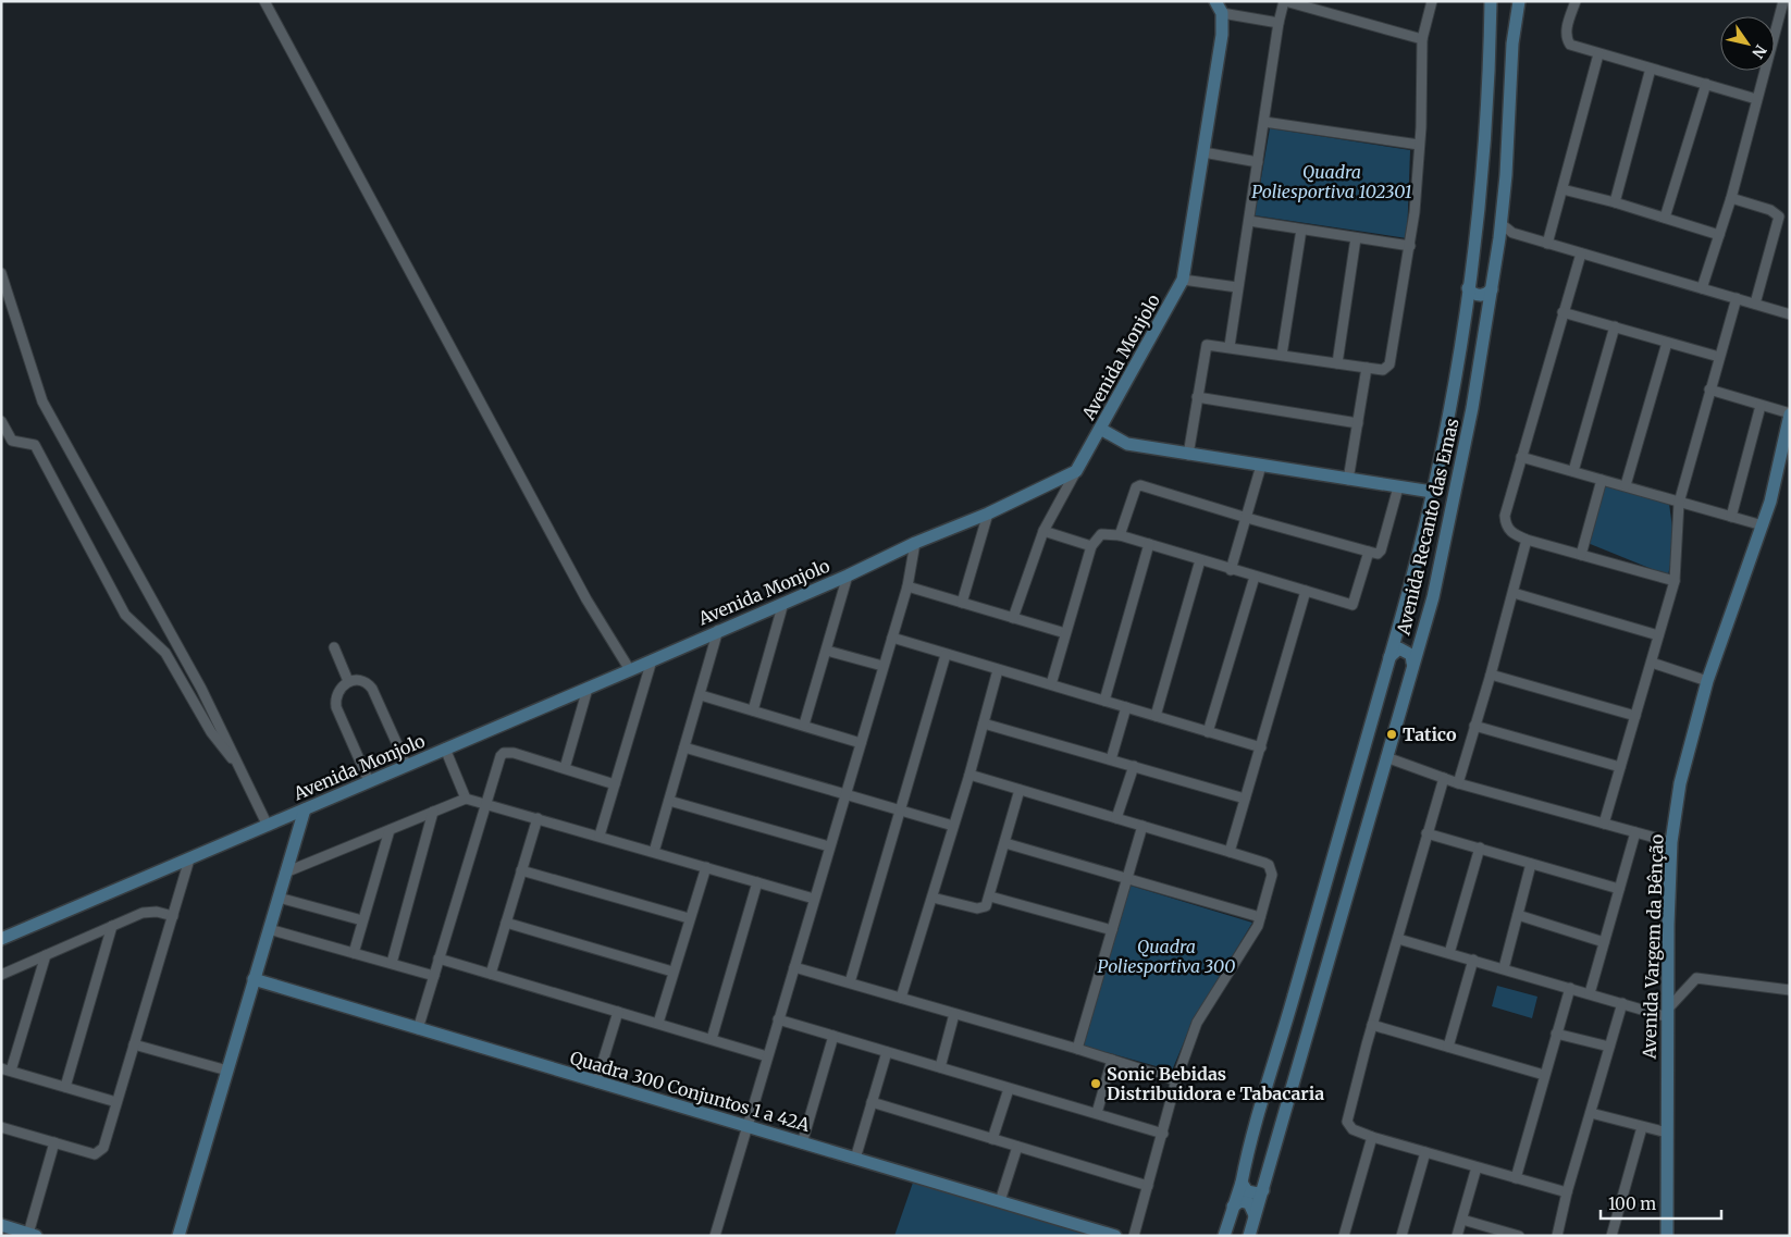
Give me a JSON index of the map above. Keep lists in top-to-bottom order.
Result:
{
  "streets": {
    "street": [
      "Avenida Monjolo",
      "Avenida Recanto das Emas",
      "Avenida Vargem da Bênção",
      "Quadra 300 Conjuntos 1 a 42A"
    ]
  },
  "parks": ["Quadra Poliesportiva 102301", "Quadra Poliesportiva 300"],
  "places": ["Tatico", "Sonic Bebidas Distribuidora e Tabacaria"],
  "scale_bar": "100 m",
  "north": "bottom right"
}
